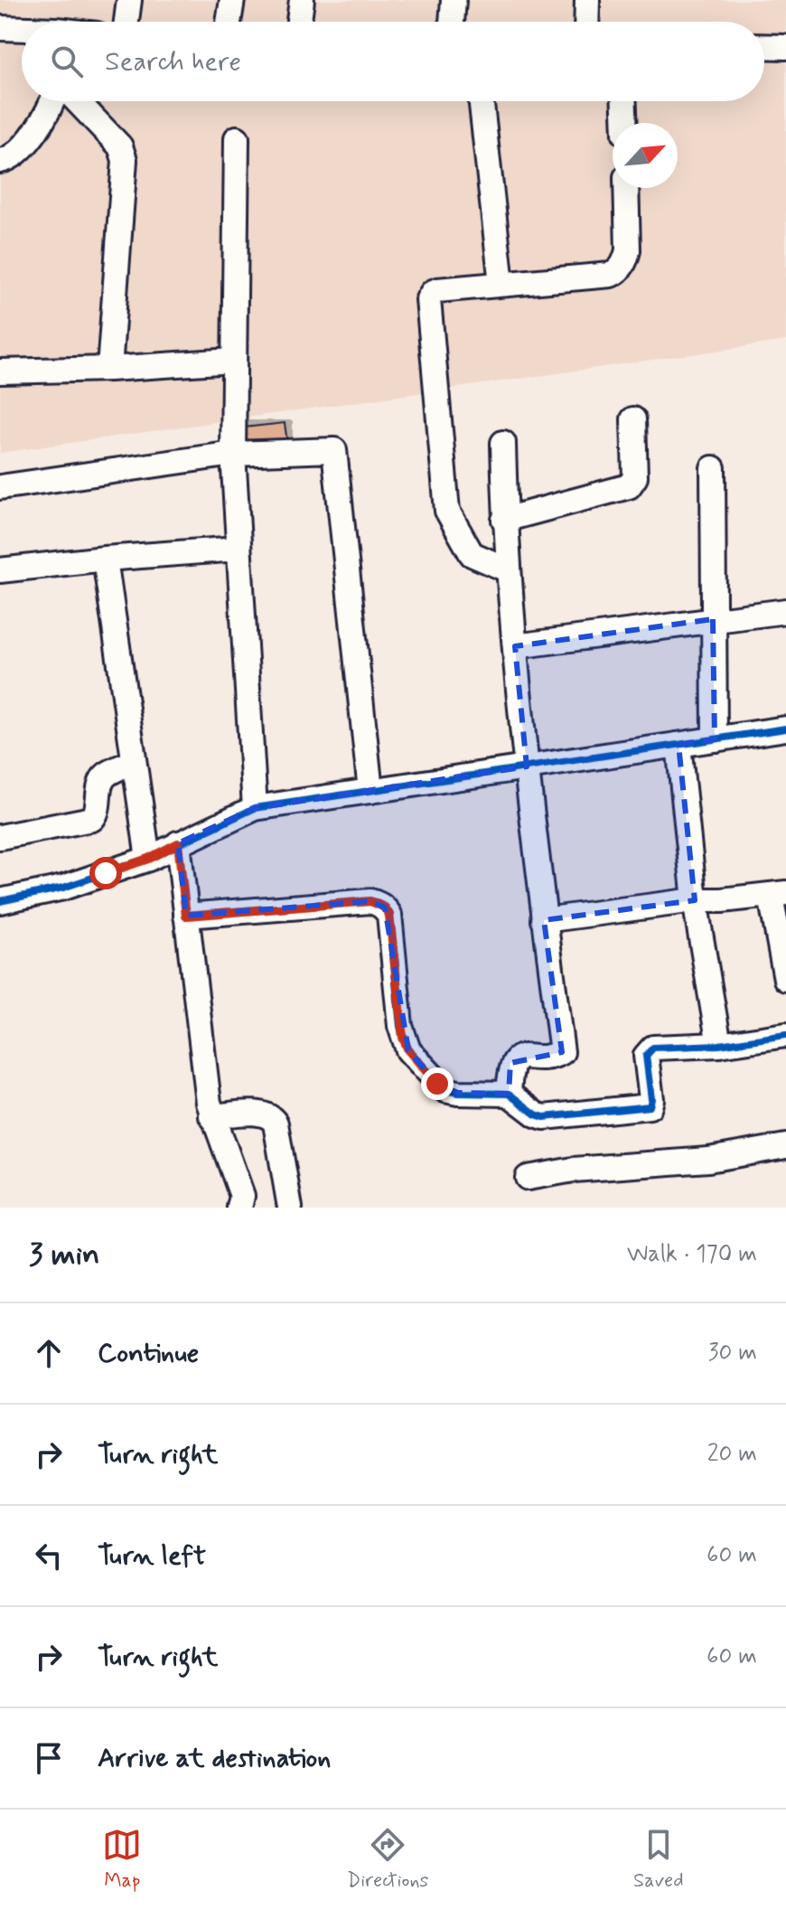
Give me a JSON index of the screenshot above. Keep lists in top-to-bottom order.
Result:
{
  "north": "top right",
  "page": {
    "search": "Search here",
    "heading": ["3 min", "Walk · 170 m"],
    "list": [
      ["Continue", "30 m"],
      ["Turn right", "20 m"],
      ["Turn left", "60 m"],
      ["Turn right", "60 m"],
      "Arrive at destination"
    ],
    "nav": ["Map", "Directions", "Saved"]
  }
}
